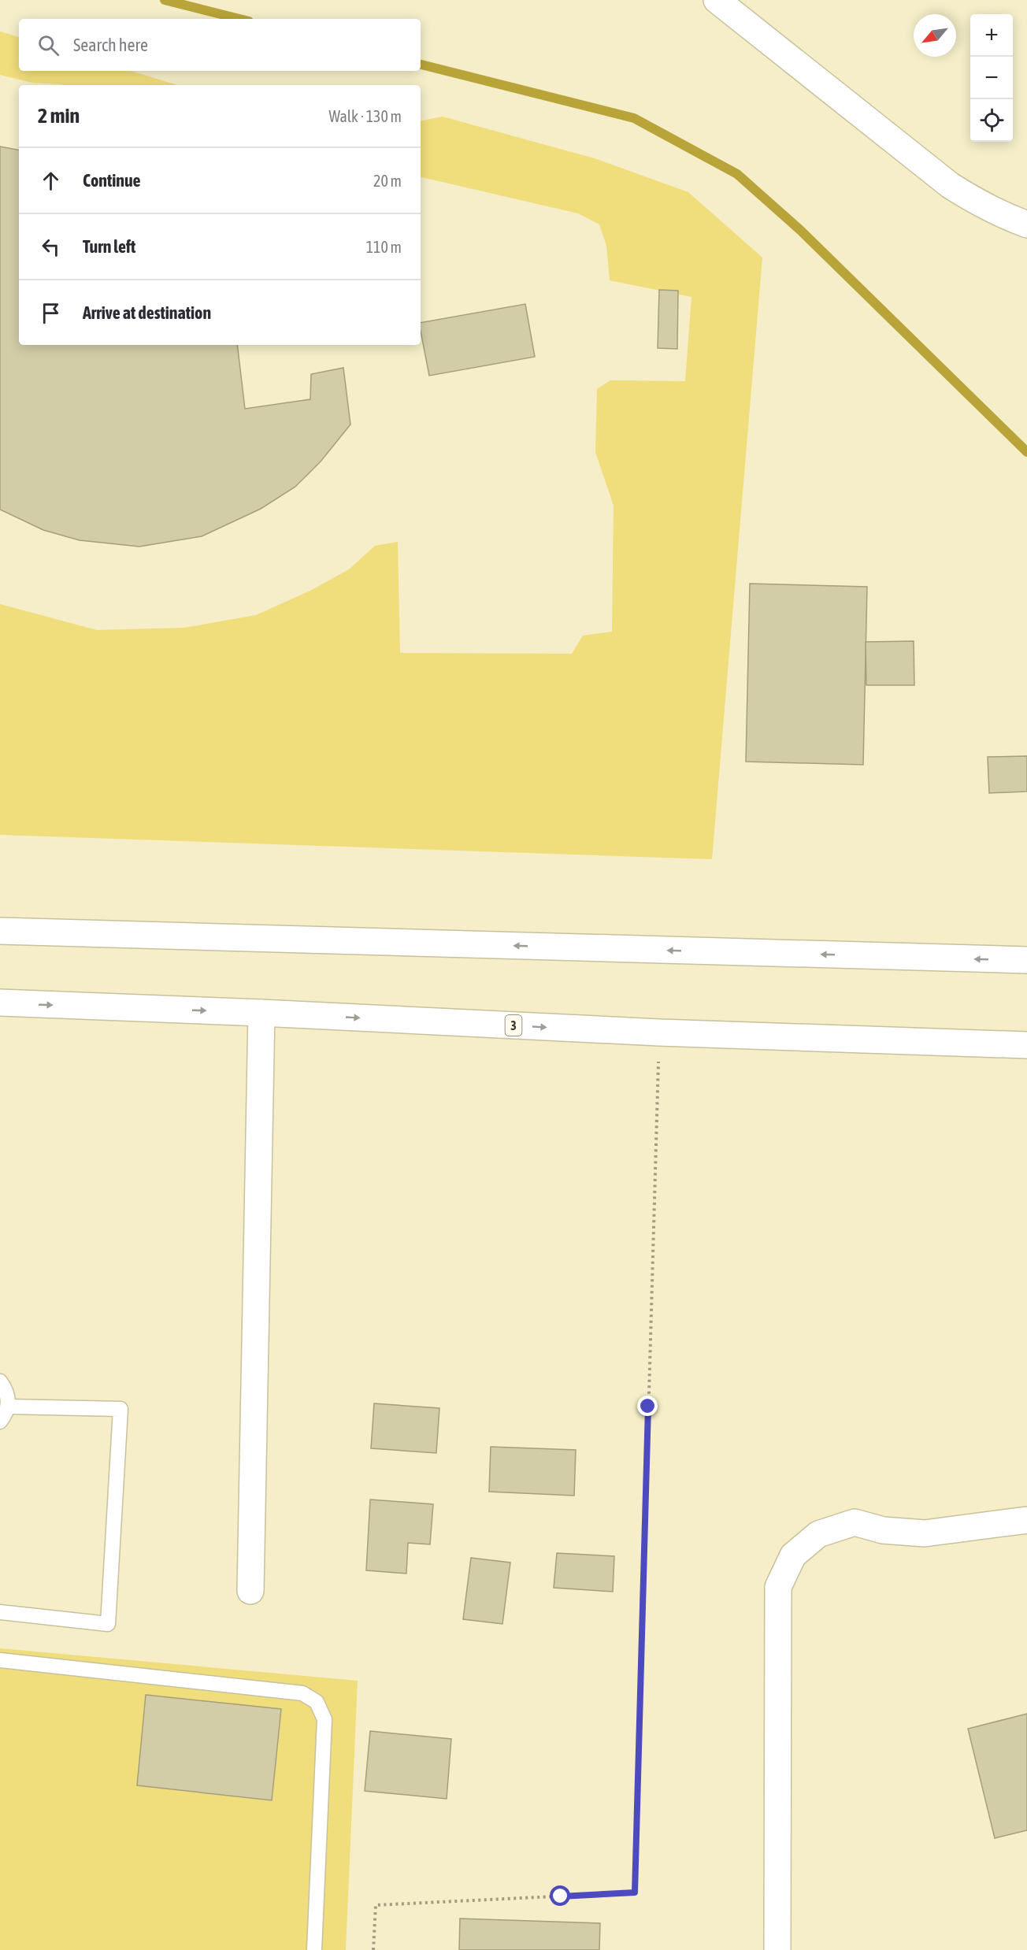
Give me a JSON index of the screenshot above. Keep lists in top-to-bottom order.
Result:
{
  "streets": {
    "main road": ["3"]
  },
  "north": "bottom left",
  "page": {
    "map_buttons": ["+", "−"],
    "search": "Search here",
    "heading": ["2 min", "Walk · 130 m"],
    "list": [
      ["Continue", "20 m"],
      ["Turn left", "110 m"],
      "Arrive at destination"
    ]
  }
}
